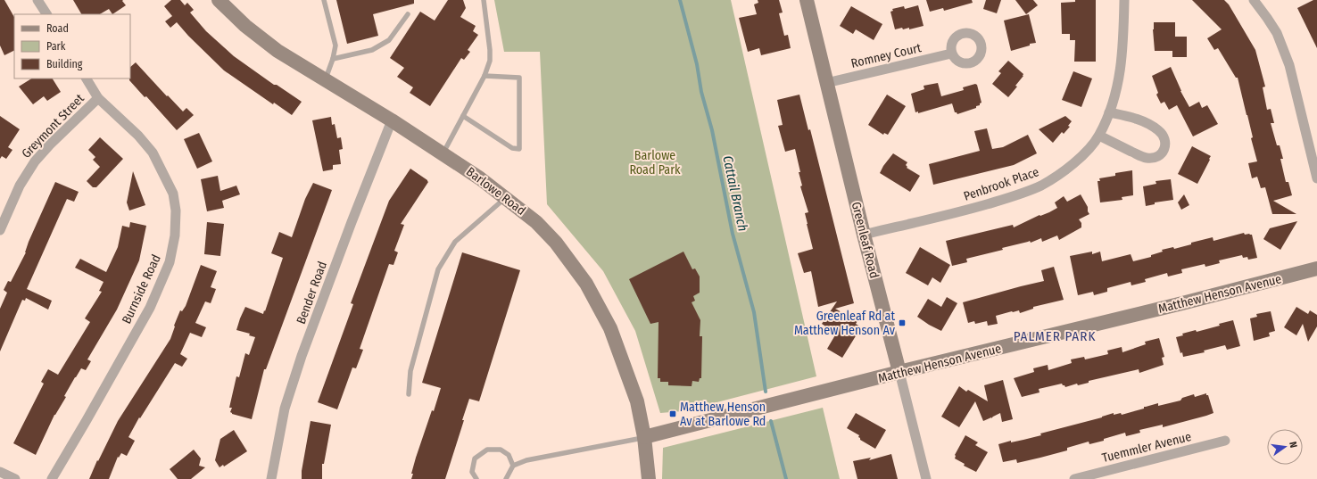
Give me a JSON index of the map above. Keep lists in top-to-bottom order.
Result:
{
  "streets": {
    "street": [
      "Romney Court",
      "Greymont Street",
      "Penbrook Place",
      "Barlowe Road",
      "Greenleaf Road",
      "Burnside Road",
      "Bender Road",
      "Matthew Henson Avenue",
      "Tuemmler Avenue"
    ]
  },
  "crossings": [
    ["Romney Court", "Greenleaf Road"],
    ["Greymont Street", "Burnside Road"],
    ["Penbrook Place", "Greenleaf Road"],
    ["Barlowe Road", "Bender Road"],
    ["Barlowe Road", "Matthew Henson Avenue"],
    ["Greenleaf Road", "Matthew Henson Avenue"]
  ],
  "districts": ["PALMER PARK"],
  "water": ["Cattail Branch"],
  "parks": ["Barlowe Road Park"],
  "places": {
    "transit": ["Greenleaf Rd at Matthew Henson Av", "Matthew Henson Av at Barlowe Rd"]
  },
  "legend": ["Road", "Park", "Building"],
  "north": "right"
}
